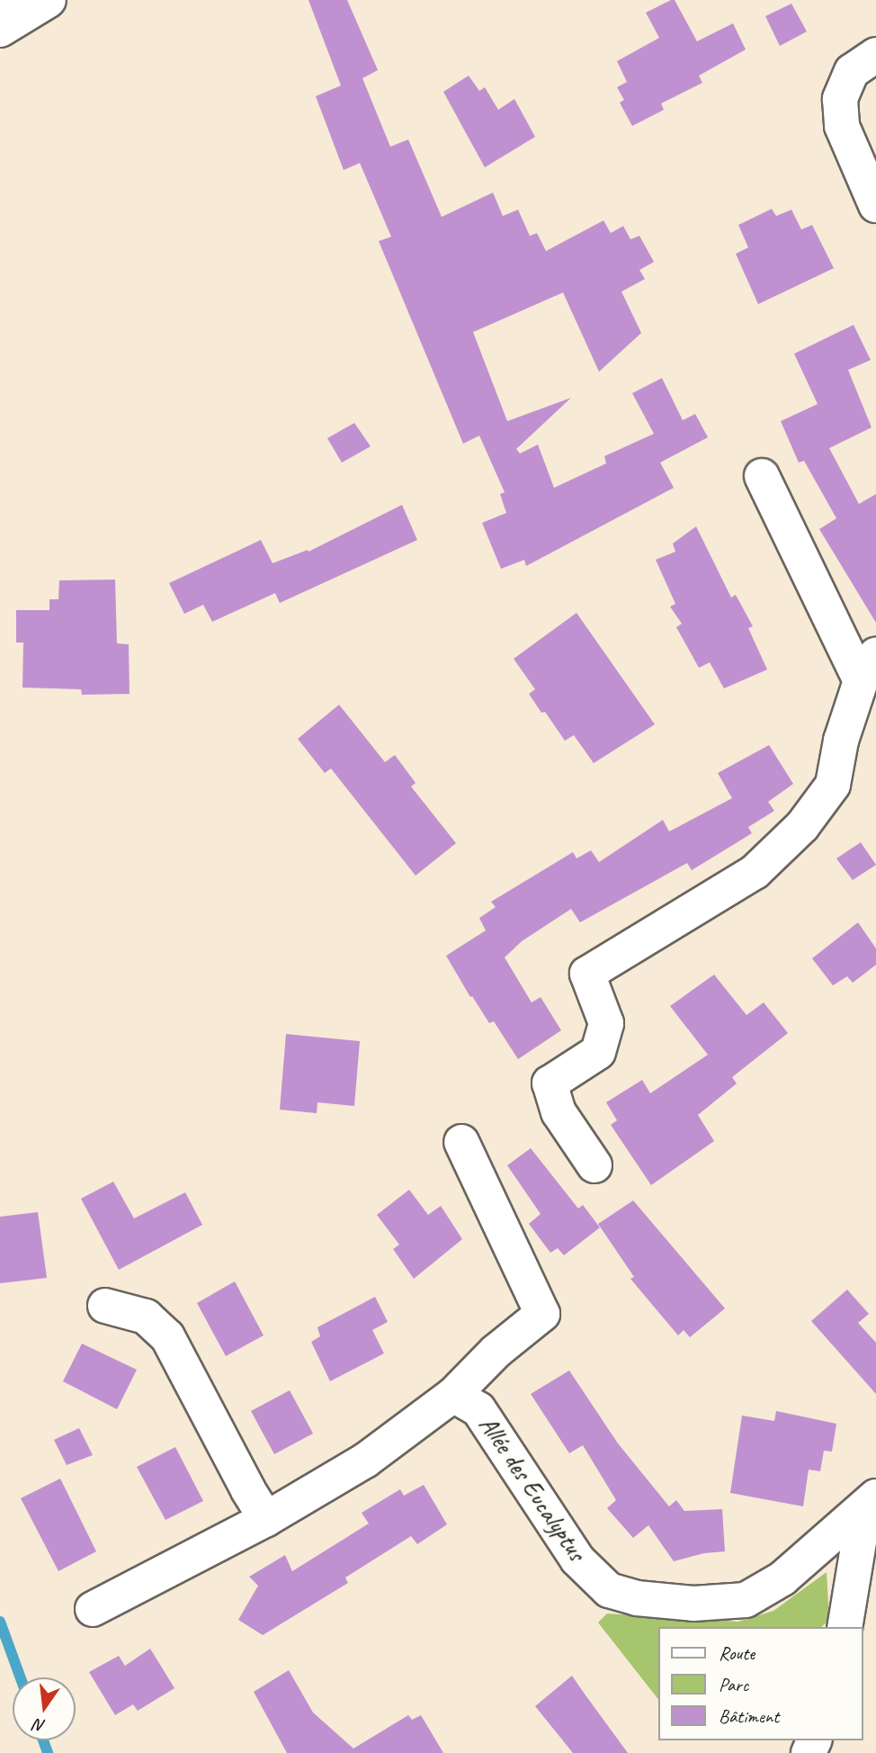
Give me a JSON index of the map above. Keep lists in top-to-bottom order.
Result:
{
  "streets": {
    "street": ["Allée des Eucalyptus"]
  },
  "legend": ["Route", "Parc", "Bâtiment"],
  "north": "bottom"
}
